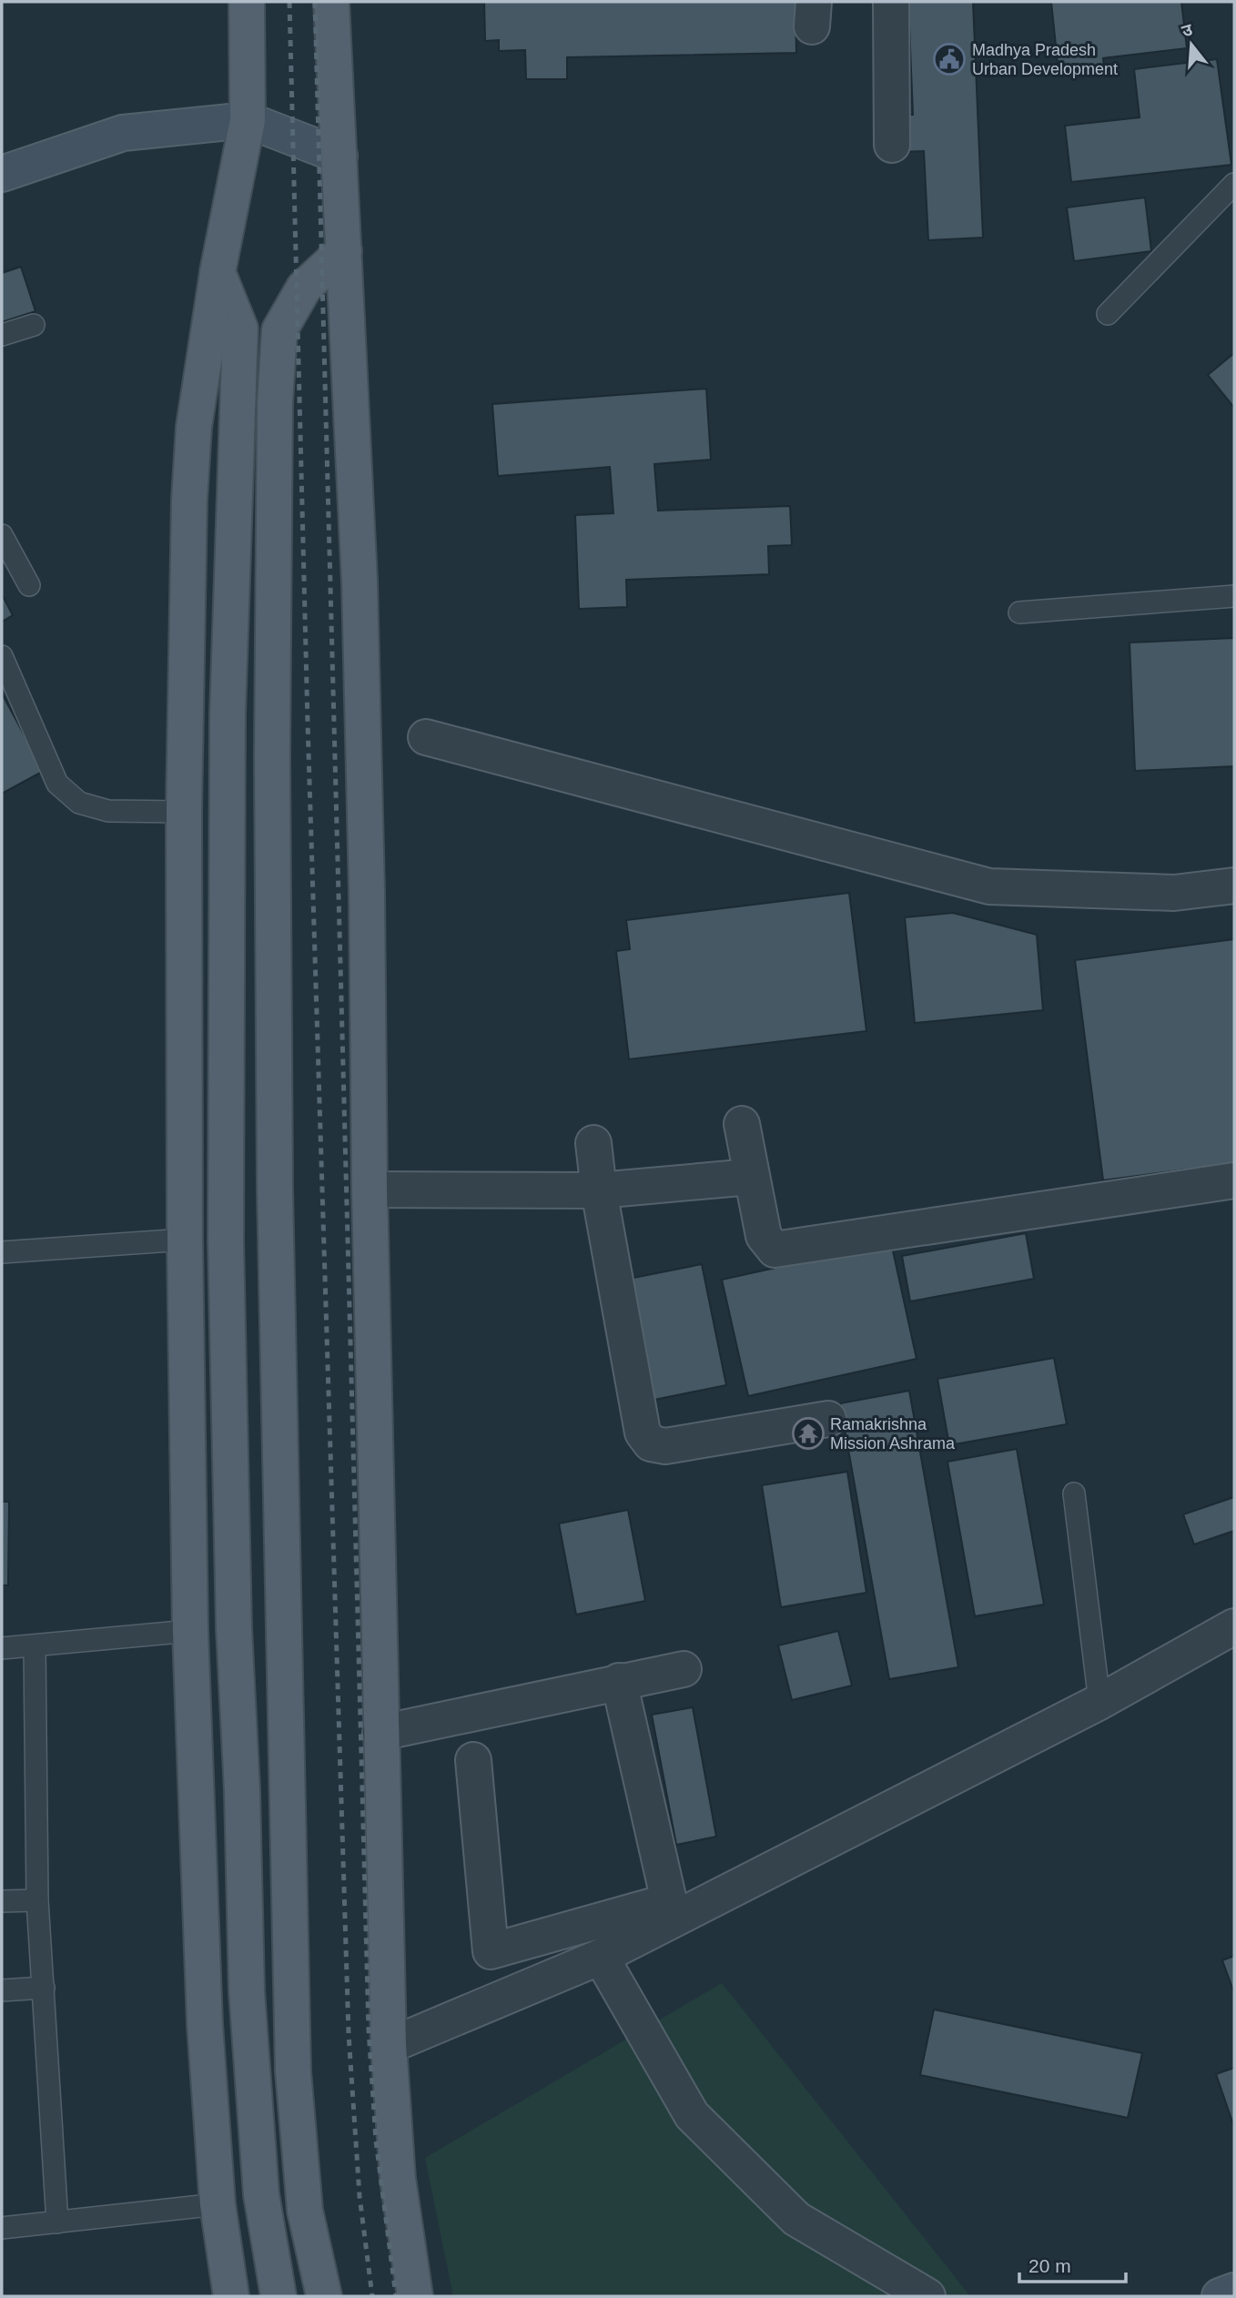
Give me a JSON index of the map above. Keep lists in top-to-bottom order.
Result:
{
  "places": {
    "public building": ["Madhya Pradesh Urban Development"],
    "temple": ["Ramakrishna Mission Ashrama"]
  },
  "scale_bar": "20 m",
  "north": "top"
}
